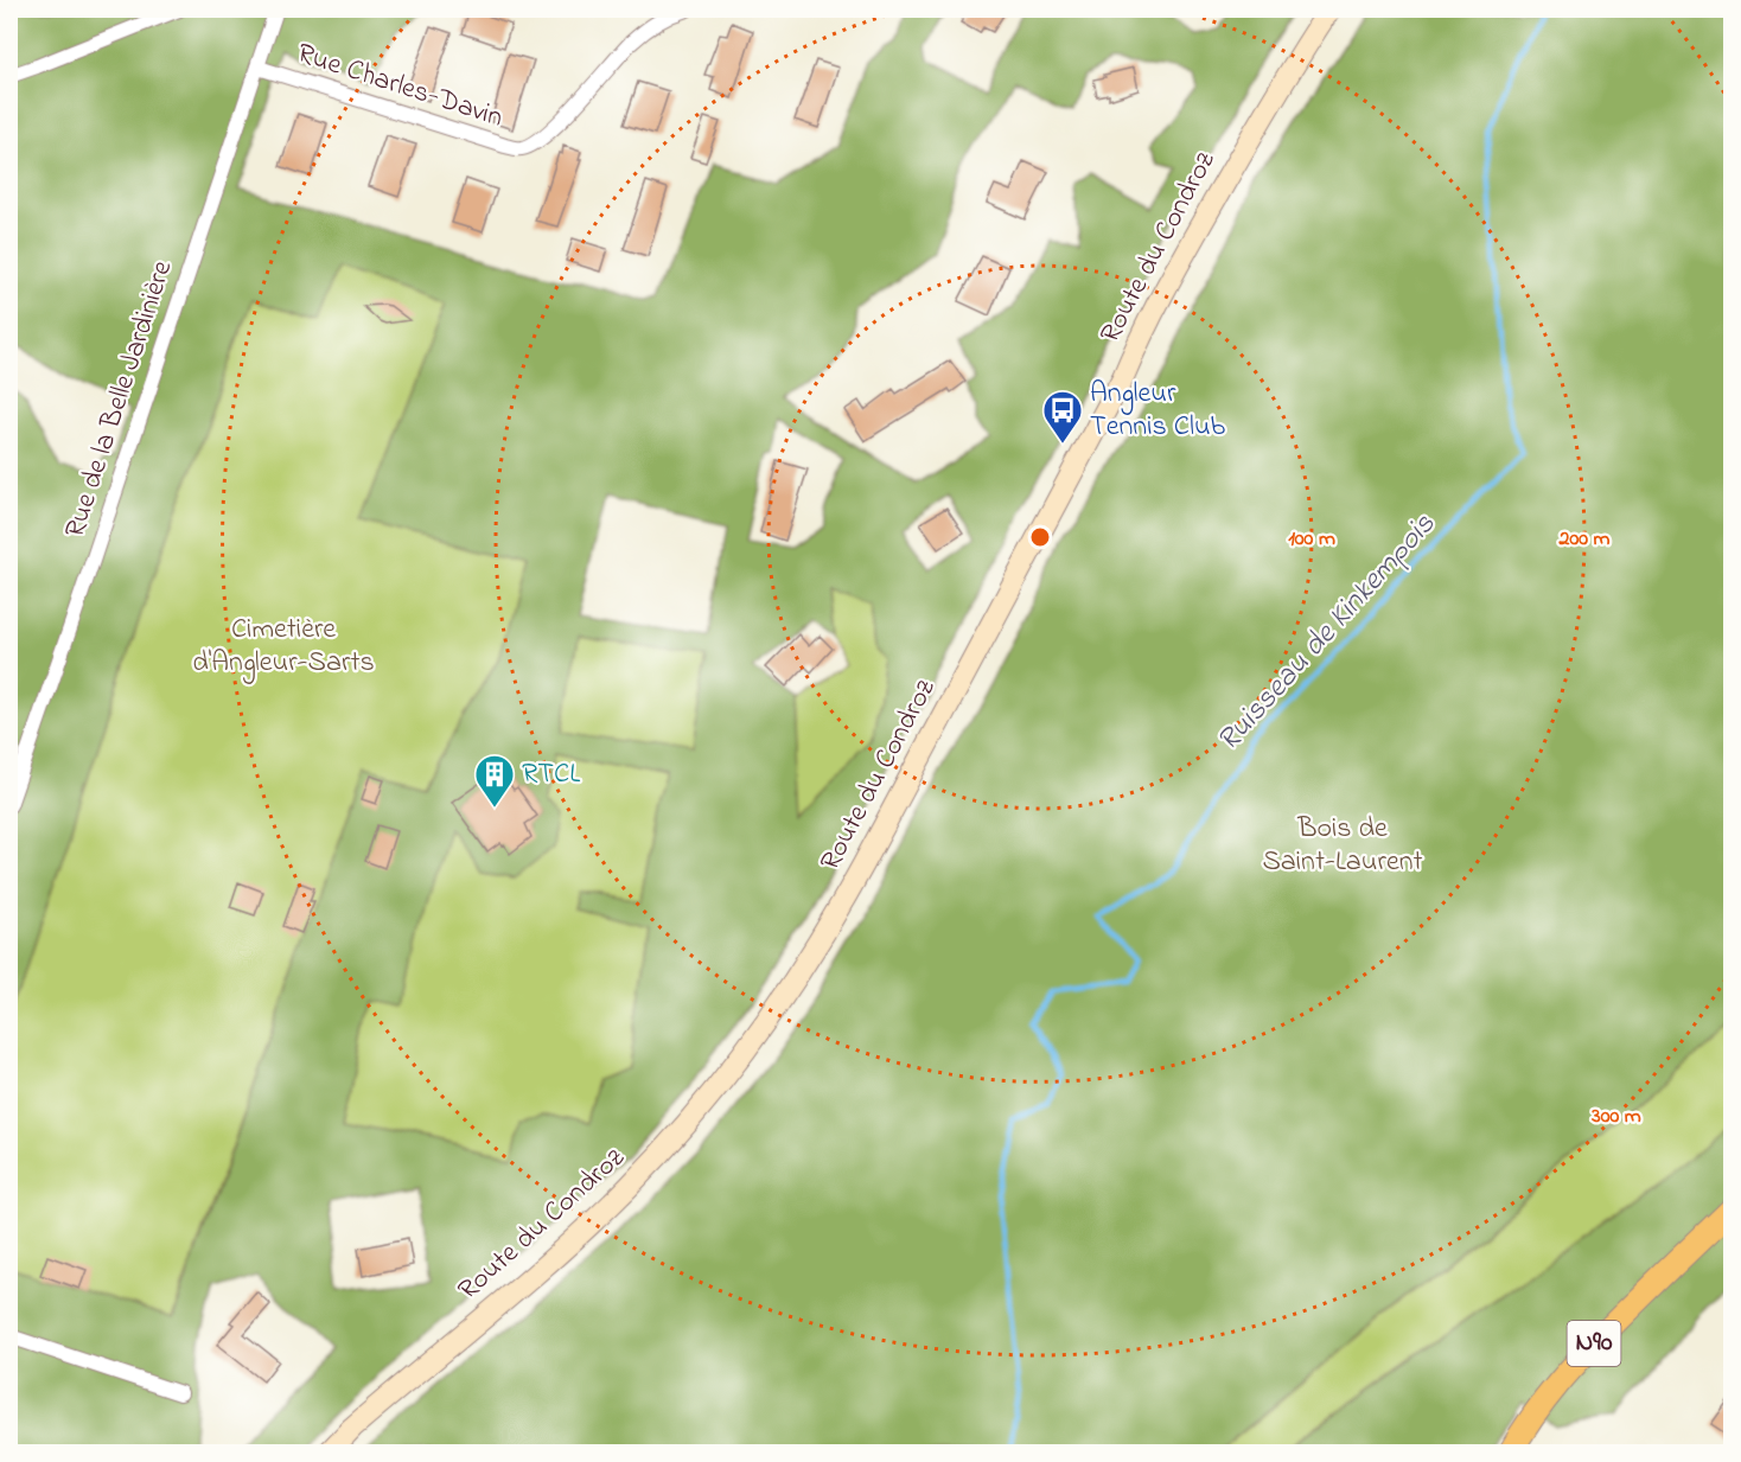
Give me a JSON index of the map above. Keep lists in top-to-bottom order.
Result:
{
  "streets": {
    "main road": ["Route du Condroz", "N90"],
    "street": ["Rue Charles-Davin", "Rue de la Belle Jardinière"]
  },
  "crossings": [
    ["Rue Charles-Davin", "Rue de la Belle Jardinière"]
  ],
  "water": ["Ruisseau de Kinkempois"],
  "parks": ["Cimetière d'Angleur-Sarts", "Bois de Saint-Laurent"],
  "places": {
    "bus stop": ["Angleur Tennis Club"],
    "building": ["RTCL"]
  },
  "rings": ["100 m", "200 m", "300 m"]
}
